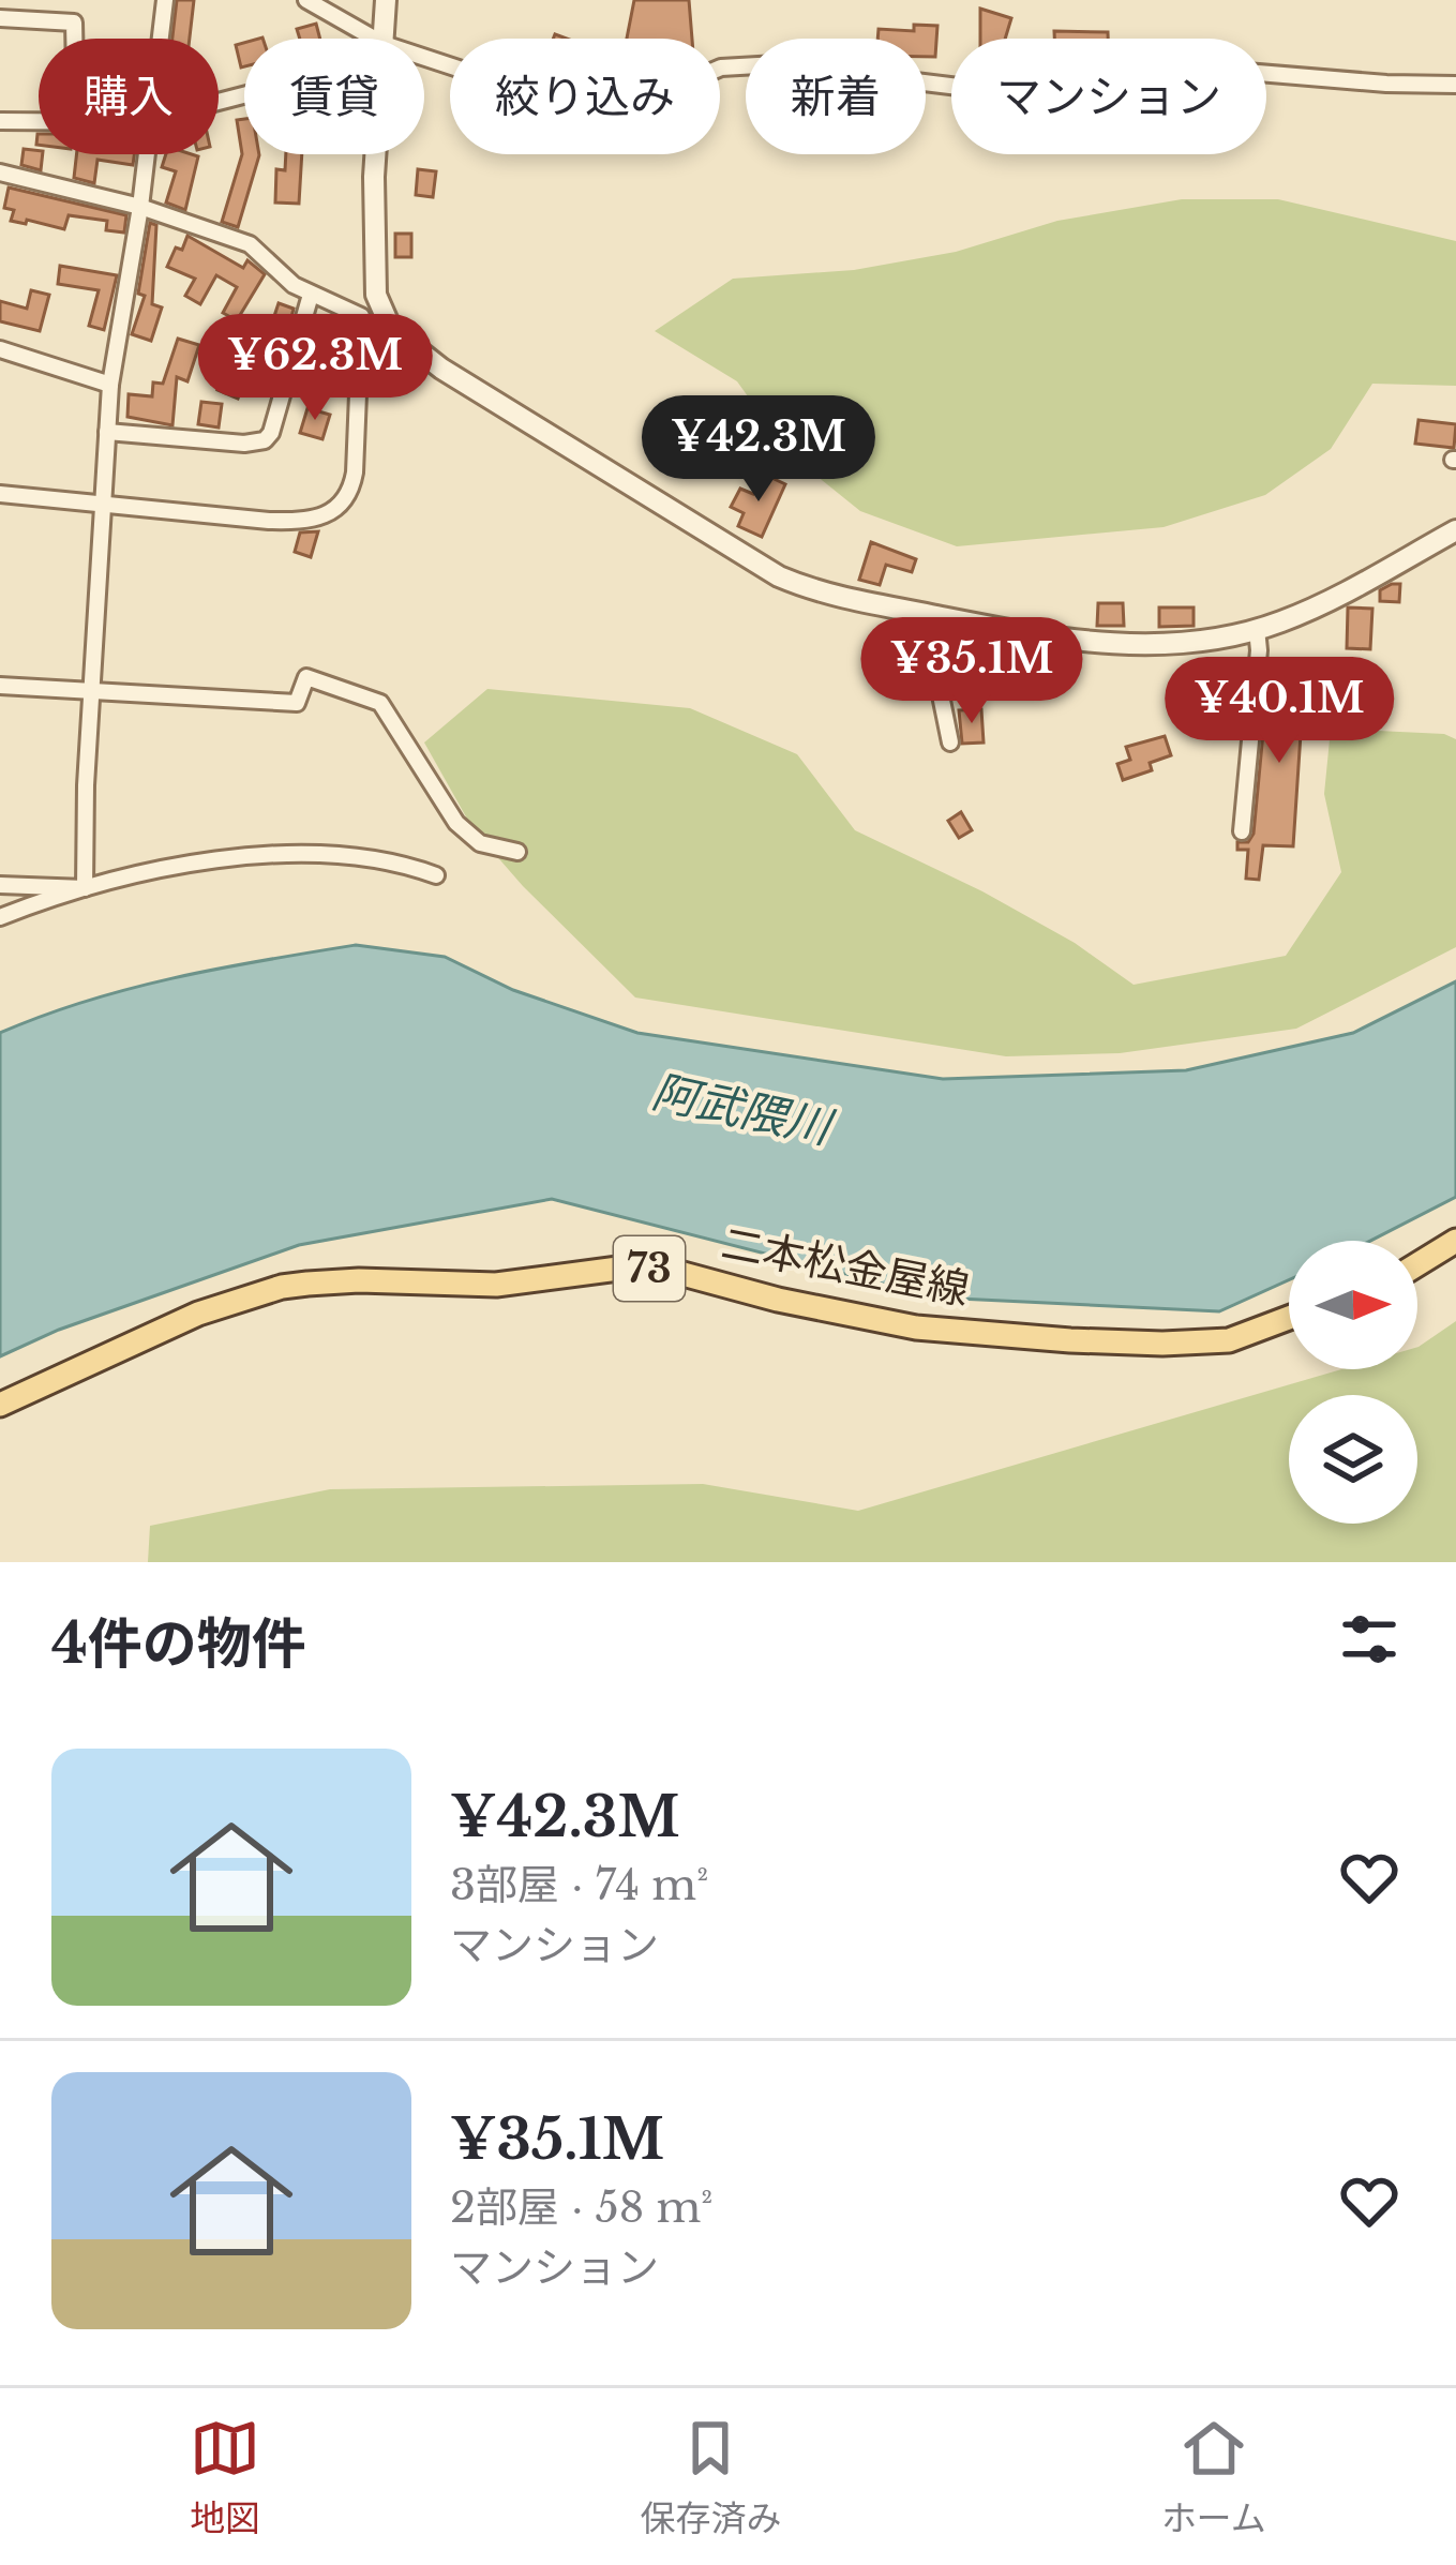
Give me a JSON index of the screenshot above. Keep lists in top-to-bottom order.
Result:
{
  "streets": {
    "main road": ["二本松金屋線", "73"]
  },
  "water": ["阿武隈川"],
  "north": "right",
  "page": {
    "chip": [
      "購入",
      "賃貸",
      "絞り込み",
      "新着",
      "マンション"
    ],
    "price": [
      "¥62.3M",
      "¥42.3M",
      "¥35.1M",
      "¥40.1M"
    ],
    "heading": "4件の物件",
    "list": [
      {
        "name": "¥42.3M",
        "note": "3部屋 · 74 m² · マンション"
      },
      {
        "name": "¥35.1M",
        "note": "2部屋 · 58 m² · マンション"
      }
    ],
    "tabs": ["地図", "保存済み", "ホーム"]
  }
}
